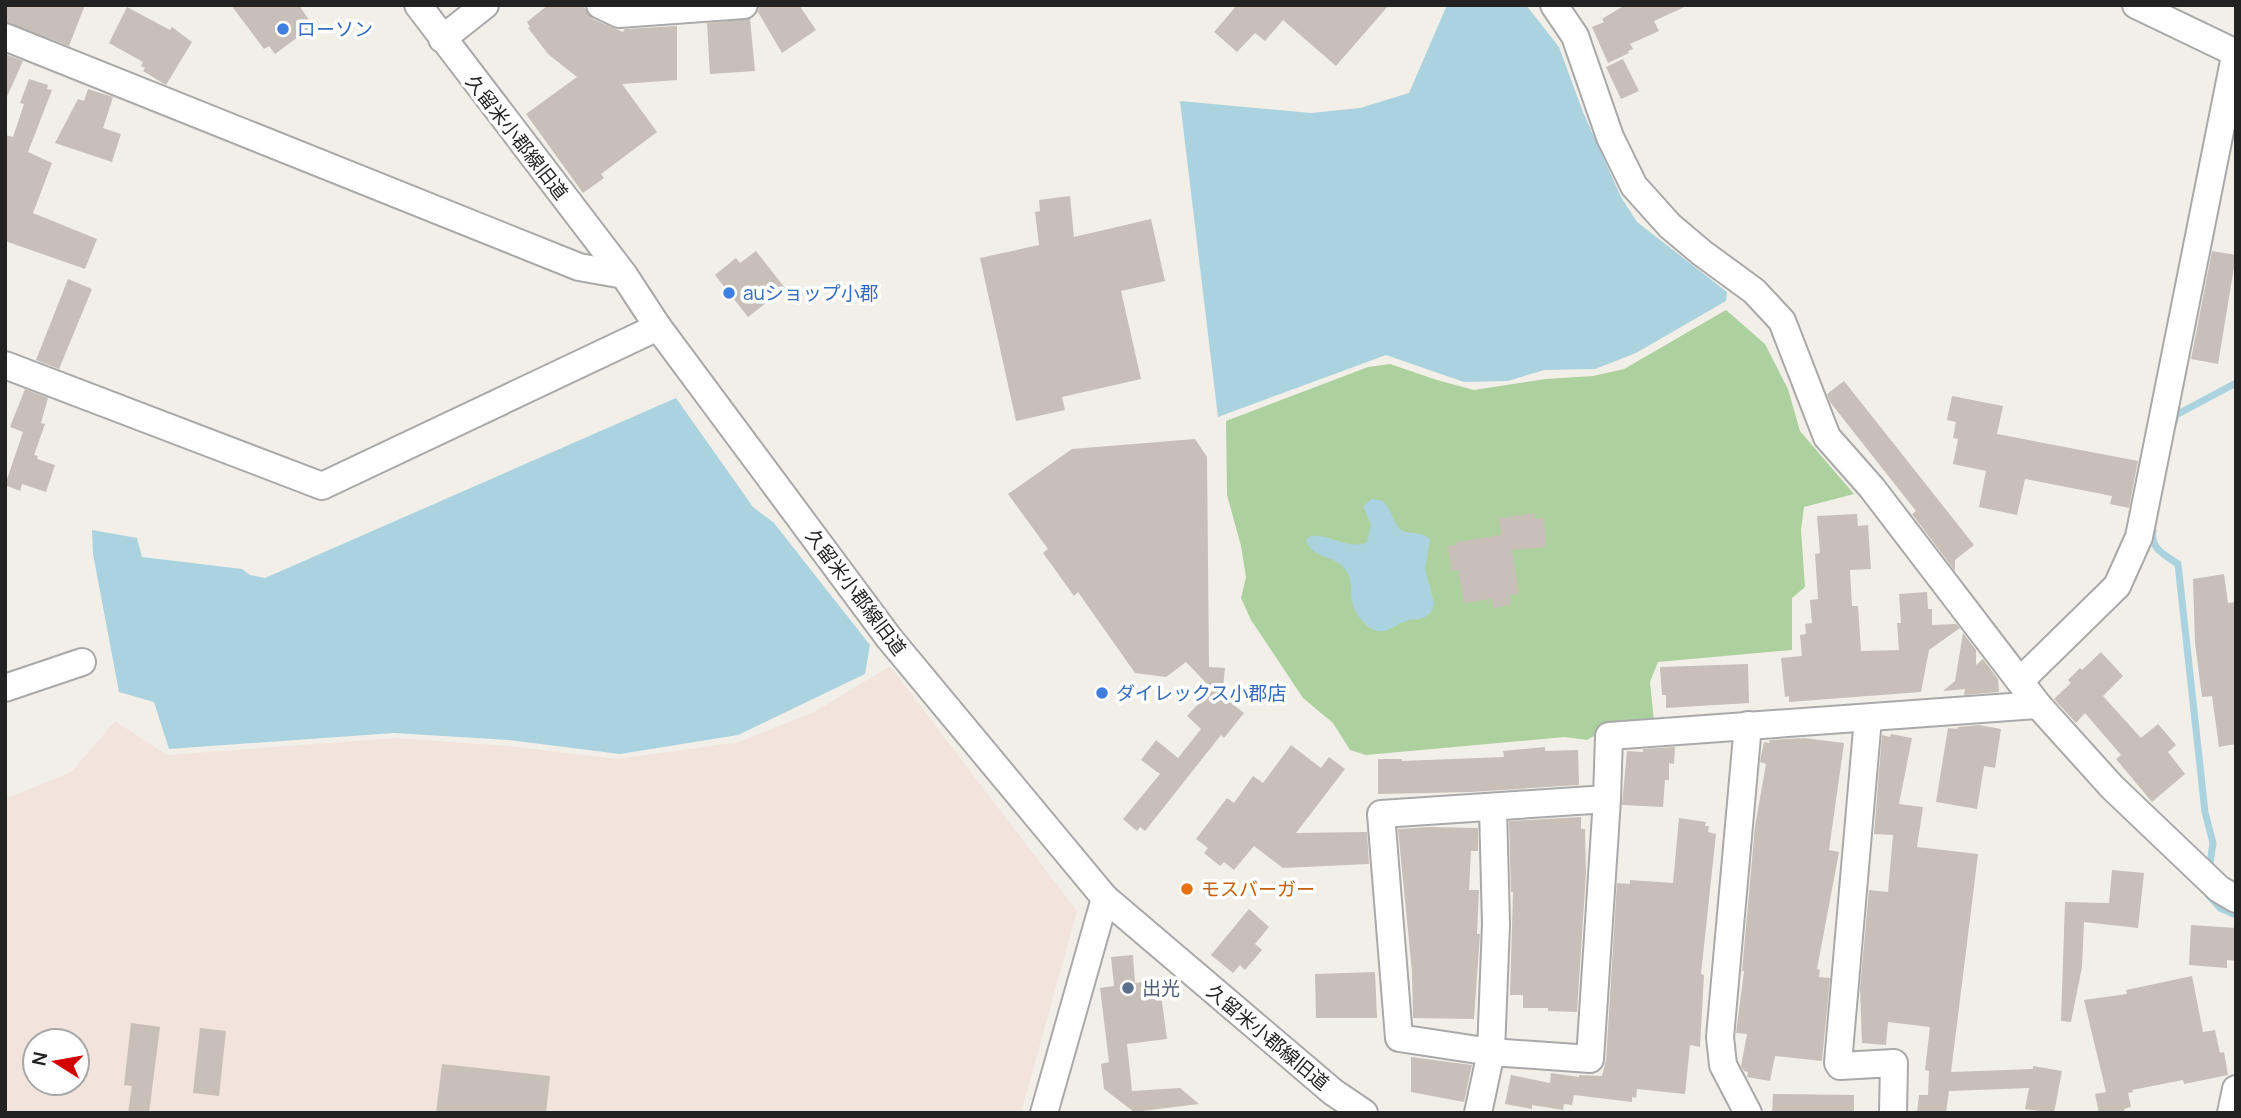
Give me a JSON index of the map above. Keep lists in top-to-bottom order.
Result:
{
  "streets": {
    "street": ["久留米小郡線旧道"]
  },
  "places": [
    "ローソン",
    "auショップ小郡",
    "ダイレックス小郡店",
    "モスバーガー",
    "出光"
  ],
  "north": "left"
}
